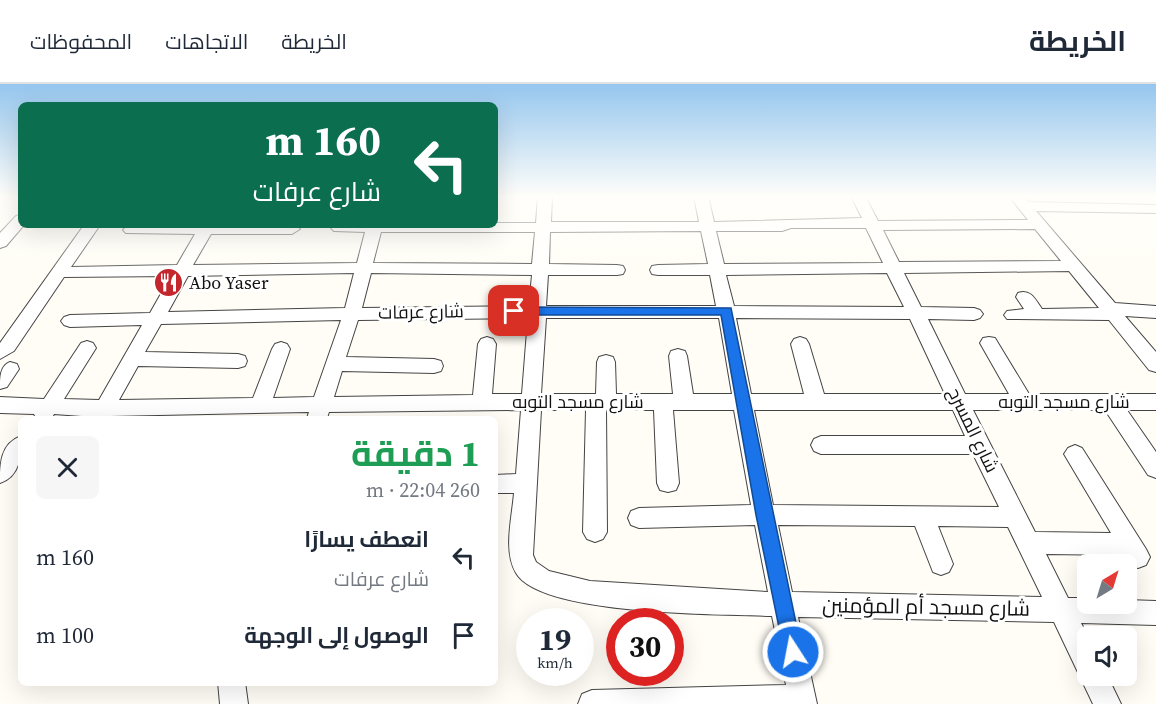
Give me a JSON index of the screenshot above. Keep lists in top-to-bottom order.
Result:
{
  "streets": {
    "street": [
      "شارع عرفات",
      "شارع مسجد التوبه",
      "شارع المسرح",
      "شارع مسجد أم المؤمنين"
    ]
  },
  "crossings": [
    ["شارع عرفات", "شارع المسرح"],
    ["شارع مسجد التوبه", "شارع المسرح"],
    ["شارع المسرح", "شارع مسجد أم المؤمنين"]
  ],
  "places": {
    "restaurant": ["Abo Yaser"]
  },
  "north": "top right",
  "page": {
    "header": "الخريطة",
    "nav": ["الخريطة", "الاتجاهات", "المحفوظات"],
    "turn": ["160 m", "شارع عرفات"],
    "heading": ["1 دقيقة", "260 m · 22:04"],
    "list": [
      {
        "name": "انعطف يسارًا",
        "note": "شارع عرفات",
        "value": "160 m"
      },
      {
        "name": "الوصول إلى الوجهة",
        "value": "100 m"
      }
    ],
    "speed": "19 km/h",
    "limit": "30"
  }
}
